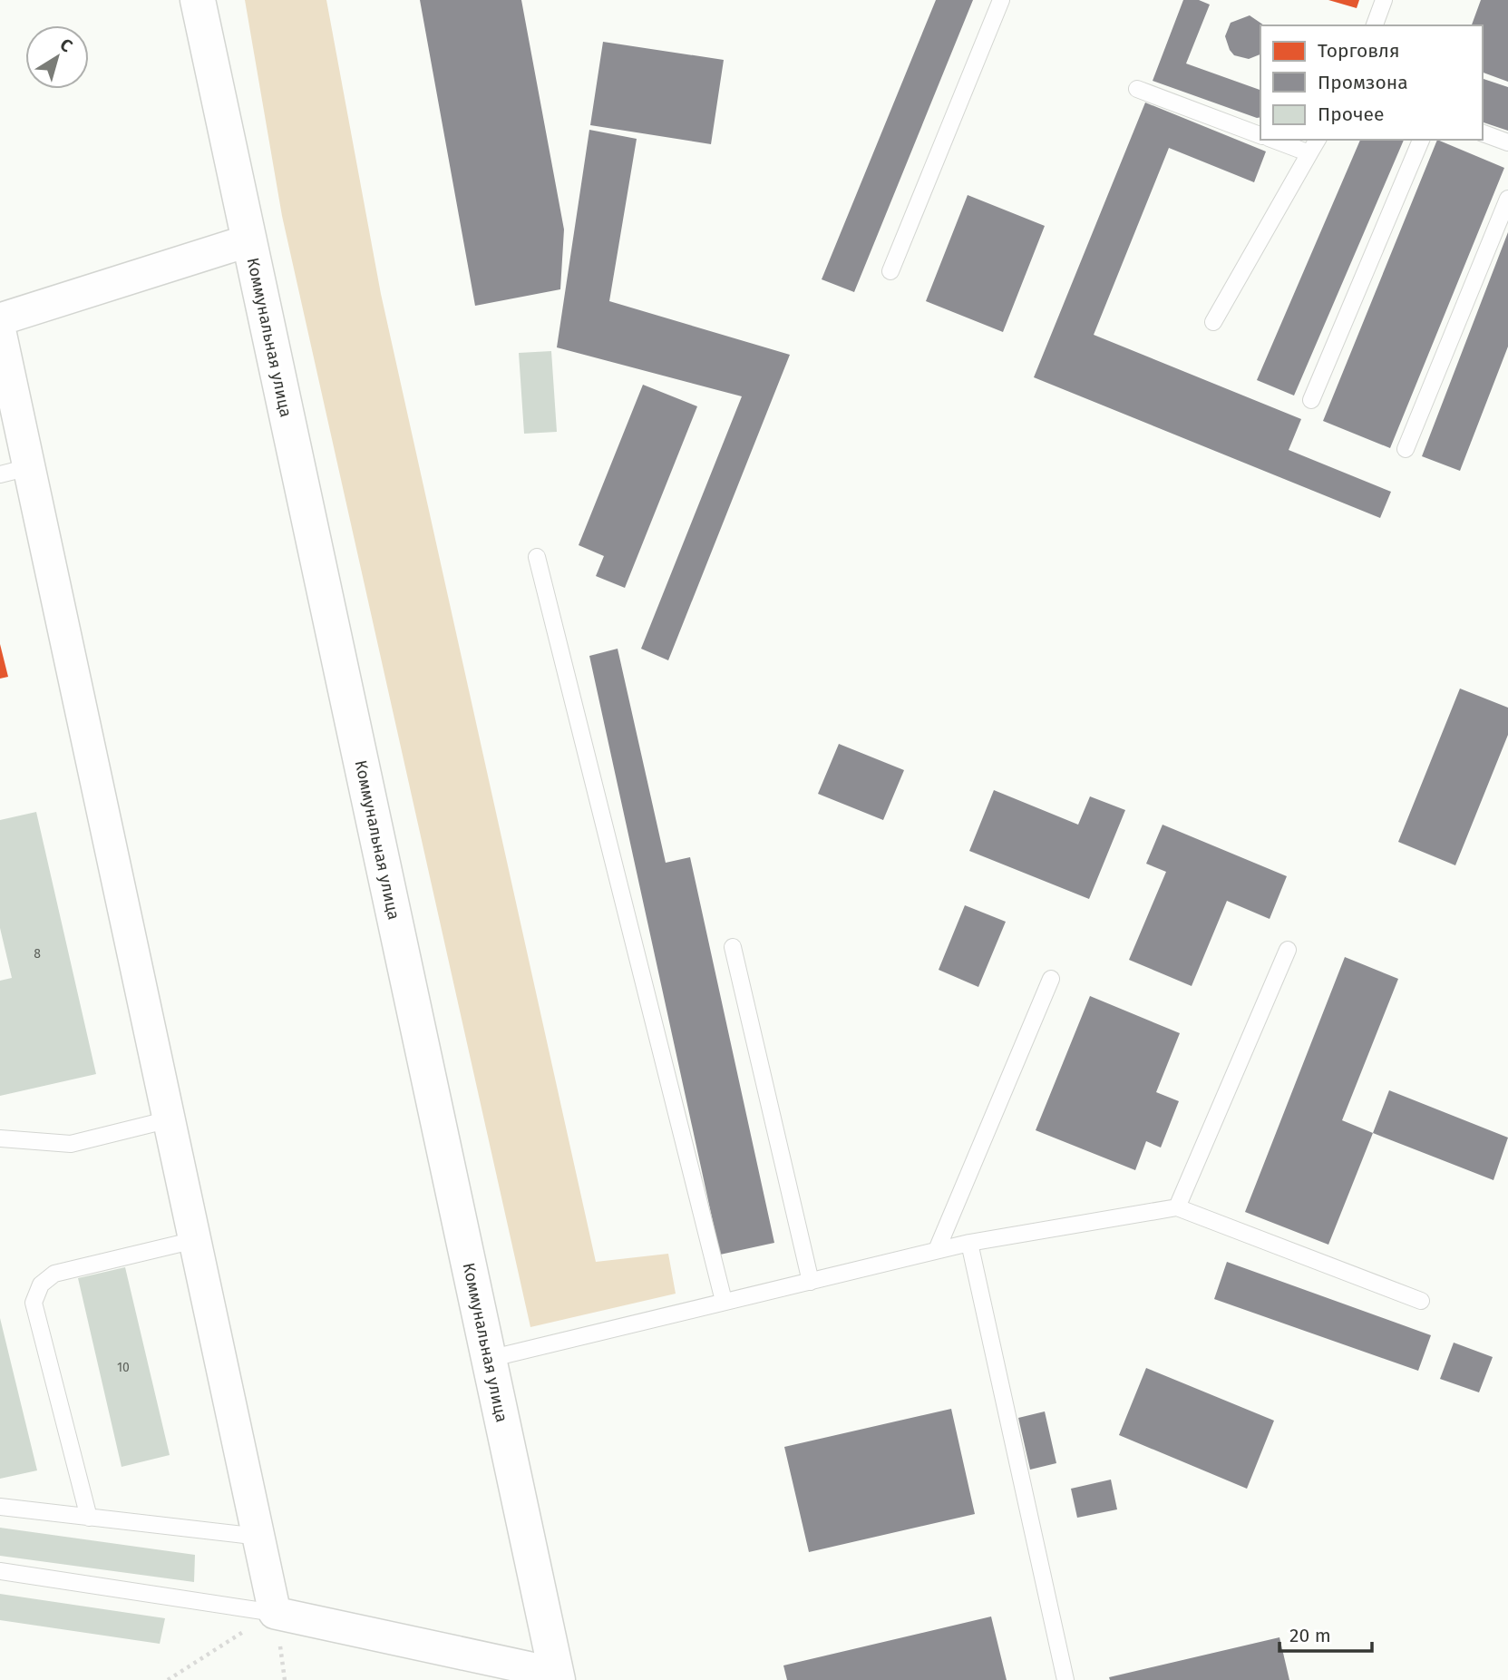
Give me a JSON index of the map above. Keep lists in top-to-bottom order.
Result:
{
  "streets": {
    "main road": ["Коммунальная улица"]
  },
  "house_numbers": ["8", "10"],
  "legend": ["Торговля", "Промзона", "Прочее"],
  "scale_bar": "20 m",
  "north": "top right"
}
